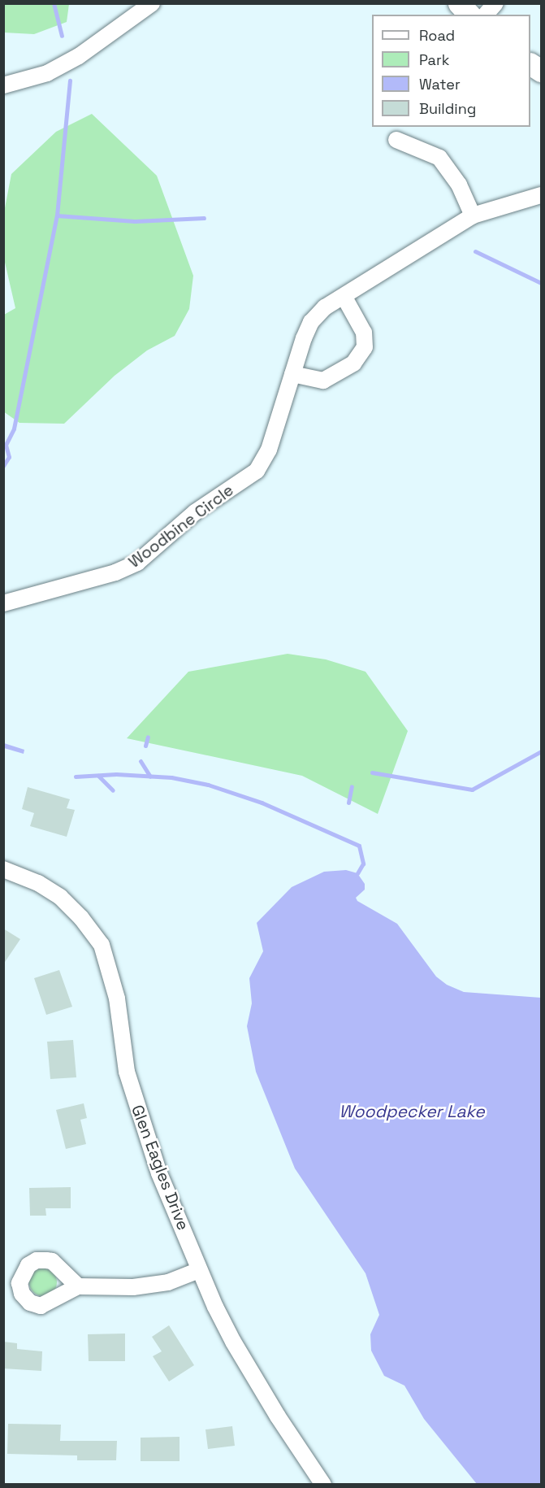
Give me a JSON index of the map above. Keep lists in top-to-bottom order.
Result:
{
  "streets": {
    "street": ["Woodbine Circle", "Glen Eagles Drive"]
  },
  "water": ["Woodpecker Lake"],
  "legend": [
    "Road",
    "Park",
    "Water",
    "Building"
  ]
}
